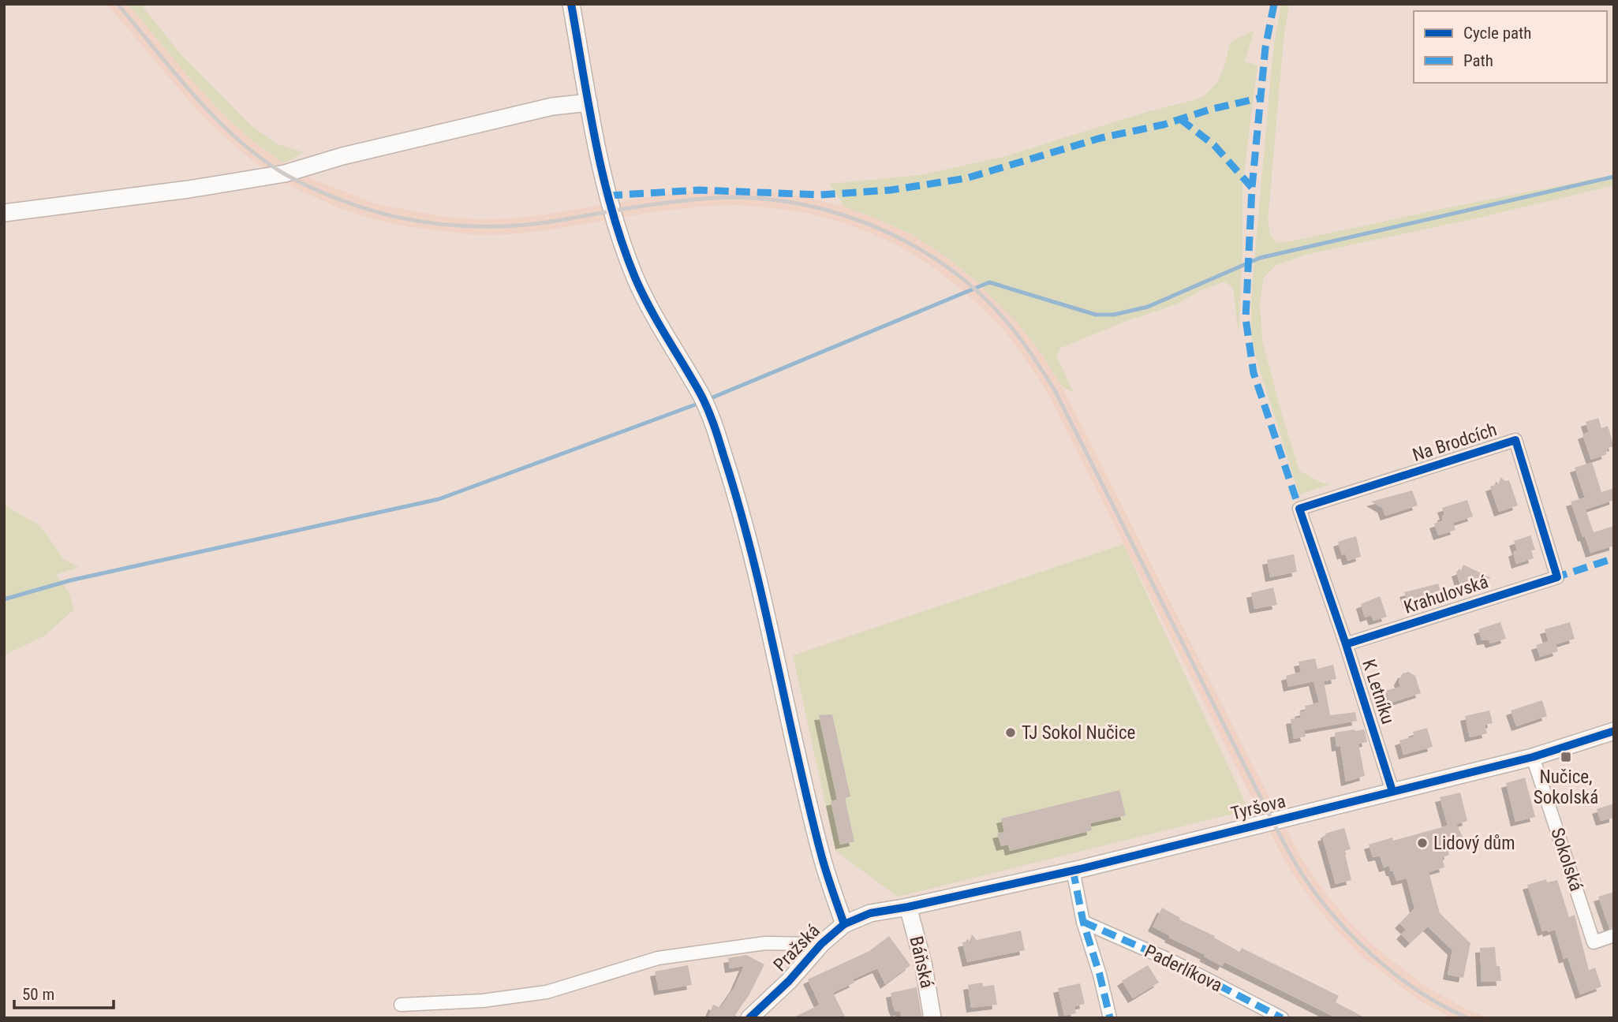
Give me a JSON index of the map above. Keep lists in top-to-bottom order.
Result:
{
  "streets": {
    "street": [
      "Na Brodcích",
      "Krahulovská",
      "K Letníku",
      "Tyršova",
      "Sokolská",
      "Pražská",
      "Báňská",
      "Paderlíkova"
    ]
  },
  "crossings": [
    ["Na Brodcích", "Krahulovská"],
    ["Na Brodcích", "K Letníku"],
    ["Krahulovská", "K Letníku"],
    ["K Letníku", "Tyršova"],
    ["Tyršova", "Sokolská"],
    ["Tyršova", "Pražská"],
    ["Tyršova", "Báňská"],
    ["Pražská", "Báňská"]
  ],
  "places": {
    "other": ["TJ Sokol Nučice", "Lidový dům"],
    "transit": ["Nučice, Sokolská"]
  },
  "legend": ["Cycle path", "Path"],
  "scale_bar": "50 m"
}
